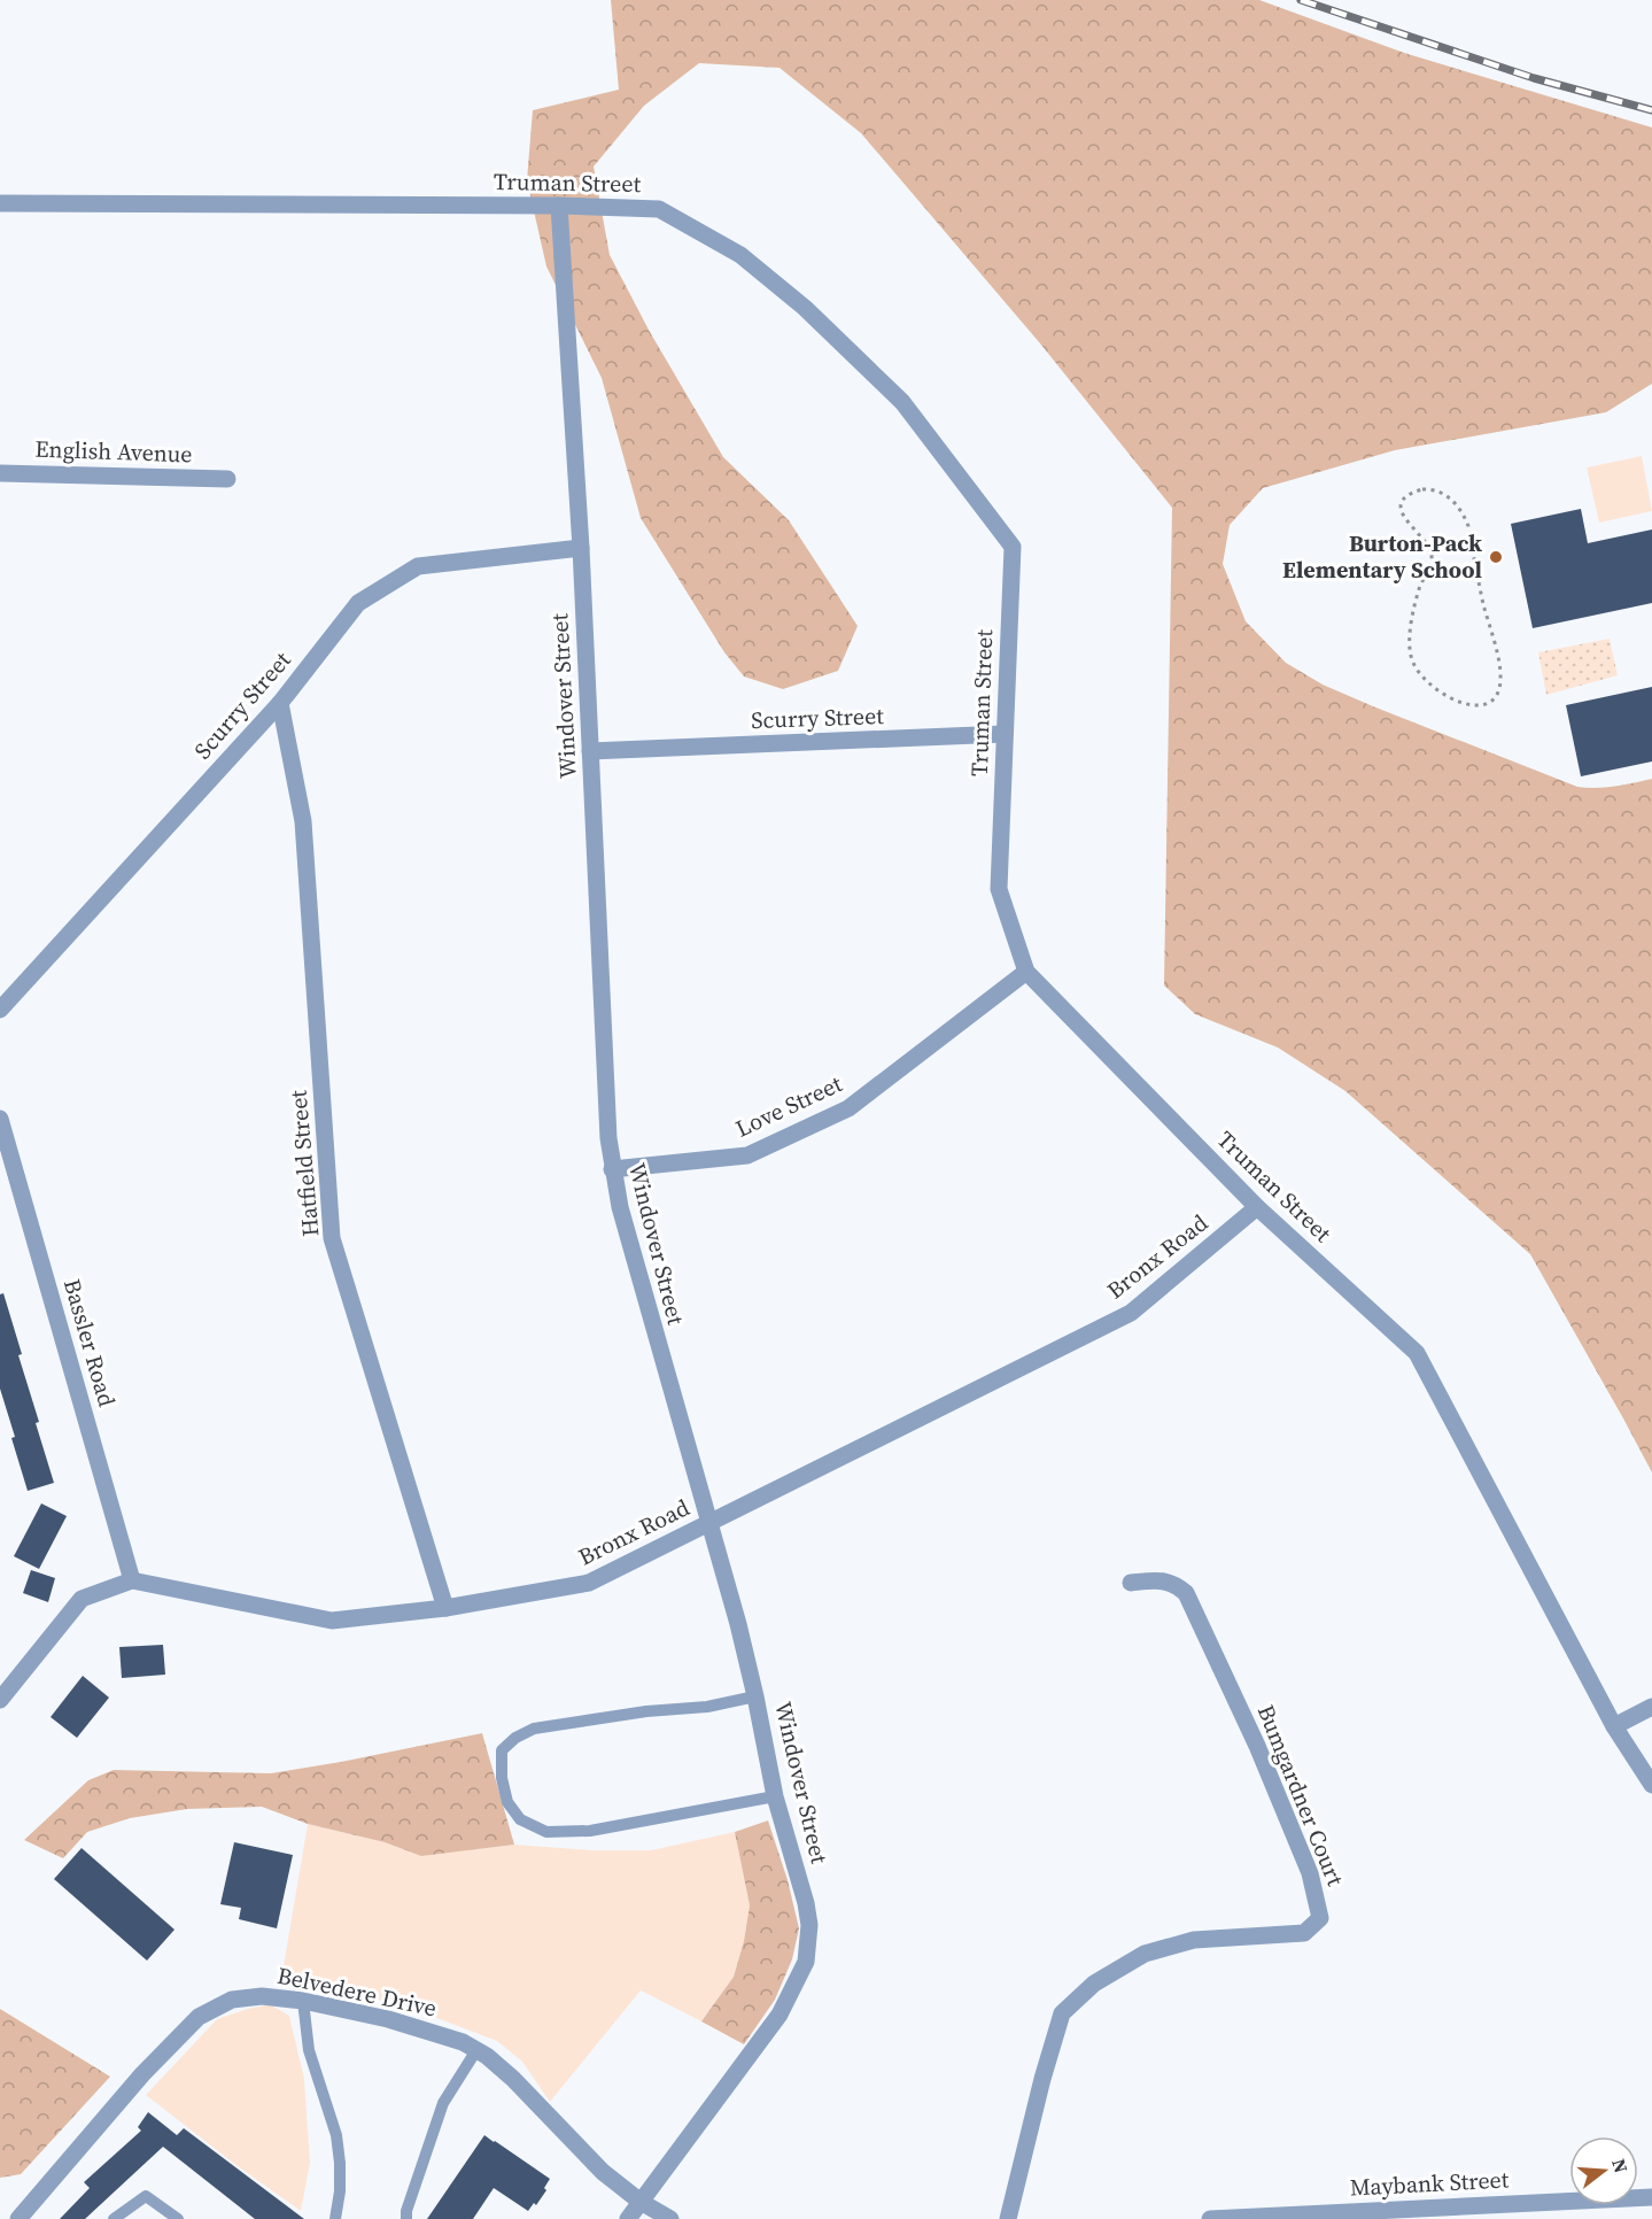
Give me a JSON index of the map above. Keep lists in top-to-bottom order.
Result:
{
  "streets": {
    "street": [
      "Truman Street",
      "English Avenue",
      "Windover Street",
      "Scurry Street",
      "Love Street",
      "Hatfield Street",
      "Bronx Road",
      "Bassler Road",
      "Bumgardner Court",
      "Belvedere Drive",
      "Maybank Street"
    ]
  },
  "crossings": [
    ["Truman Street", "Windover Street"],
    ["Truman Street", "Scurry Street"],
    ["Truman Street", "Love Street"],
    ["Truman Street", "Bronx Road"],
    ["Windover Street", "Scurry Street"],
    ["Windover Street", "Love Street"],
    ["Windover Street", "Bronx Road"],
    ["Windover Street", "Belvedere Drive"],
    ["Scurry Street", "Hatfield Street"],
    ["Hatfield Street", "Bronx Road"],
    ["Bronx Road", "Bassler Road"]
  ],
  "places": ["Burton-Pack Elementary School"],
  "north": "right"
}
